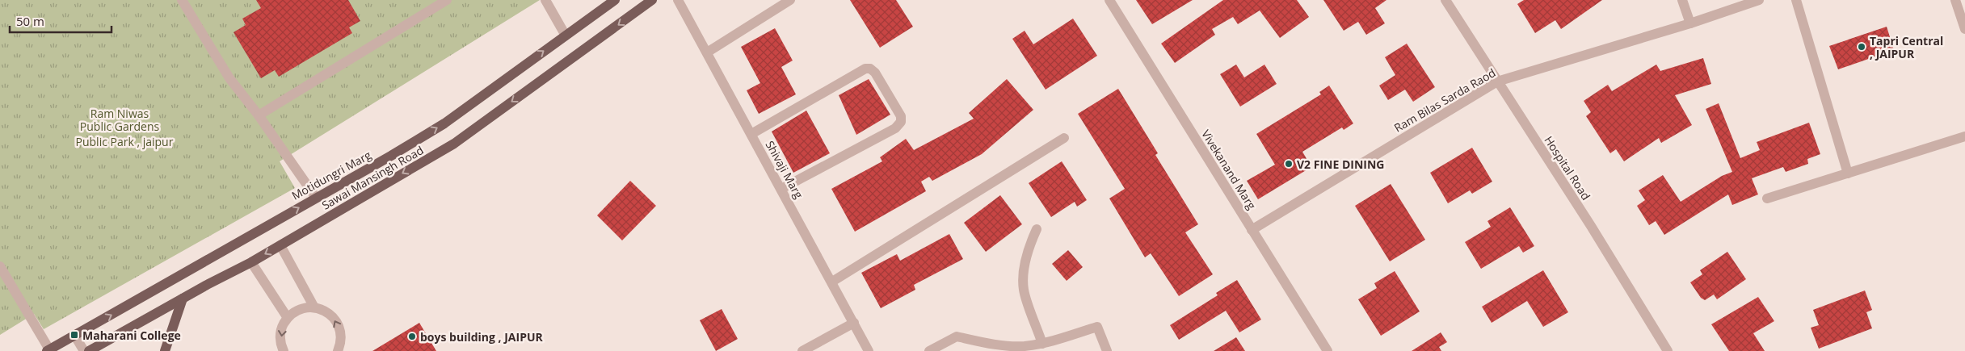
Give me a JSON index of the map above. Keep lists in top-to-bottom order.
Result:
{
  "streets": {
    "main road": ["Motidungri Marg", "Sawai Mansingh Road"],
    "street": [
      "Ram Bilas Sarda Raod",
      "Hospital Road",
      "Shivaji Marg",
      "Vivekanand Marg"
    ]
  },
  "crossings": [
    ["Ram Bilas Sarda Raod", "Hospital Road"],
    ["Ram Bilas Sarda Raod", "Vivekanand Marg"]
  ],
  "one_way": ["Motidungri Marg", "Sawai Mansingh Road"],
  "parks": ["Ram Niwas Public Gardens", "Public Park , jaipur"],
  "places": {
    "other": ["Tapri Central , JAIPUR", "V2 FINE DINING", "boys building , JAIPUR"],
    "transit": ["Maharani College"]
  },
  "scale_bar": "50 m"
}
